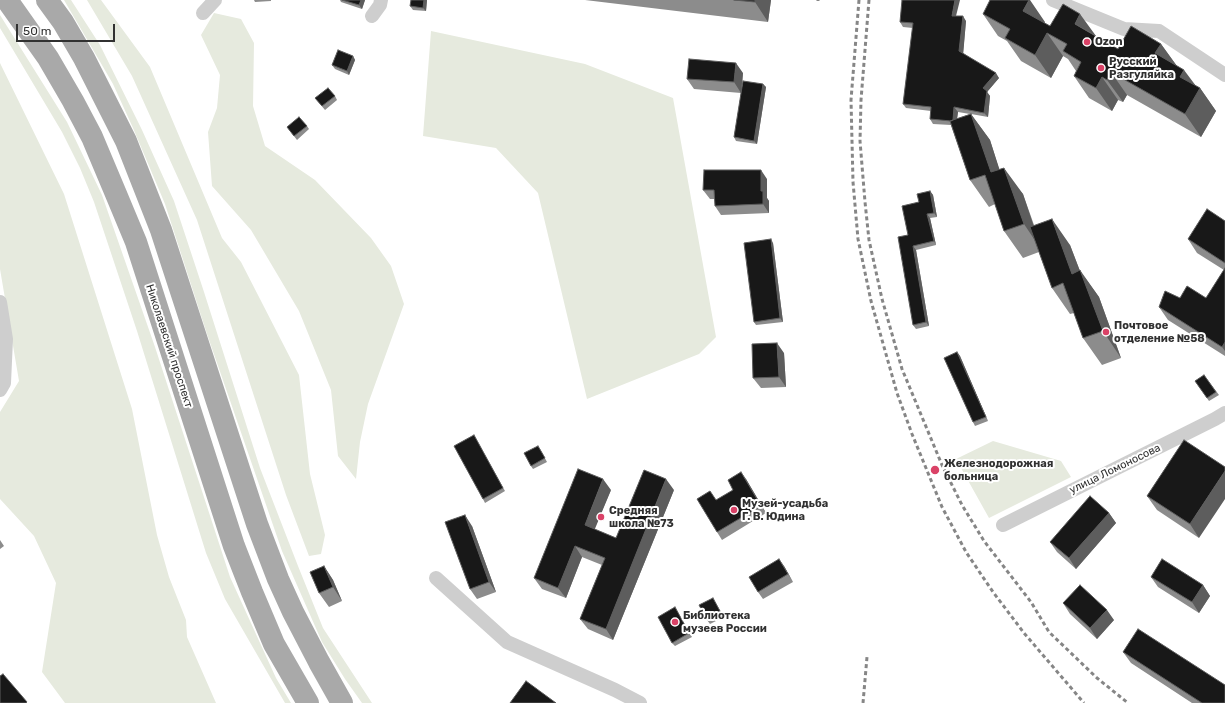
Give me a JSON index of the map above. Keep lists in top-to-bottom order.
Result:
{
  "streets": {
    "main road": ["Николаевский проспект"],
    "street": ["улица Ломоносова"]
  },
  "places": [
    "Ozon",
    "Русский Разгуляйка",
    "Почтовое отделение №58",
    "Железнодорожная больница",
    "Музей-усадьба Г. В. Юдина",
    "Средняя школа №73",
    "Библиотека музеев России"
  ],
  "scale_bar": "50 m"
}
